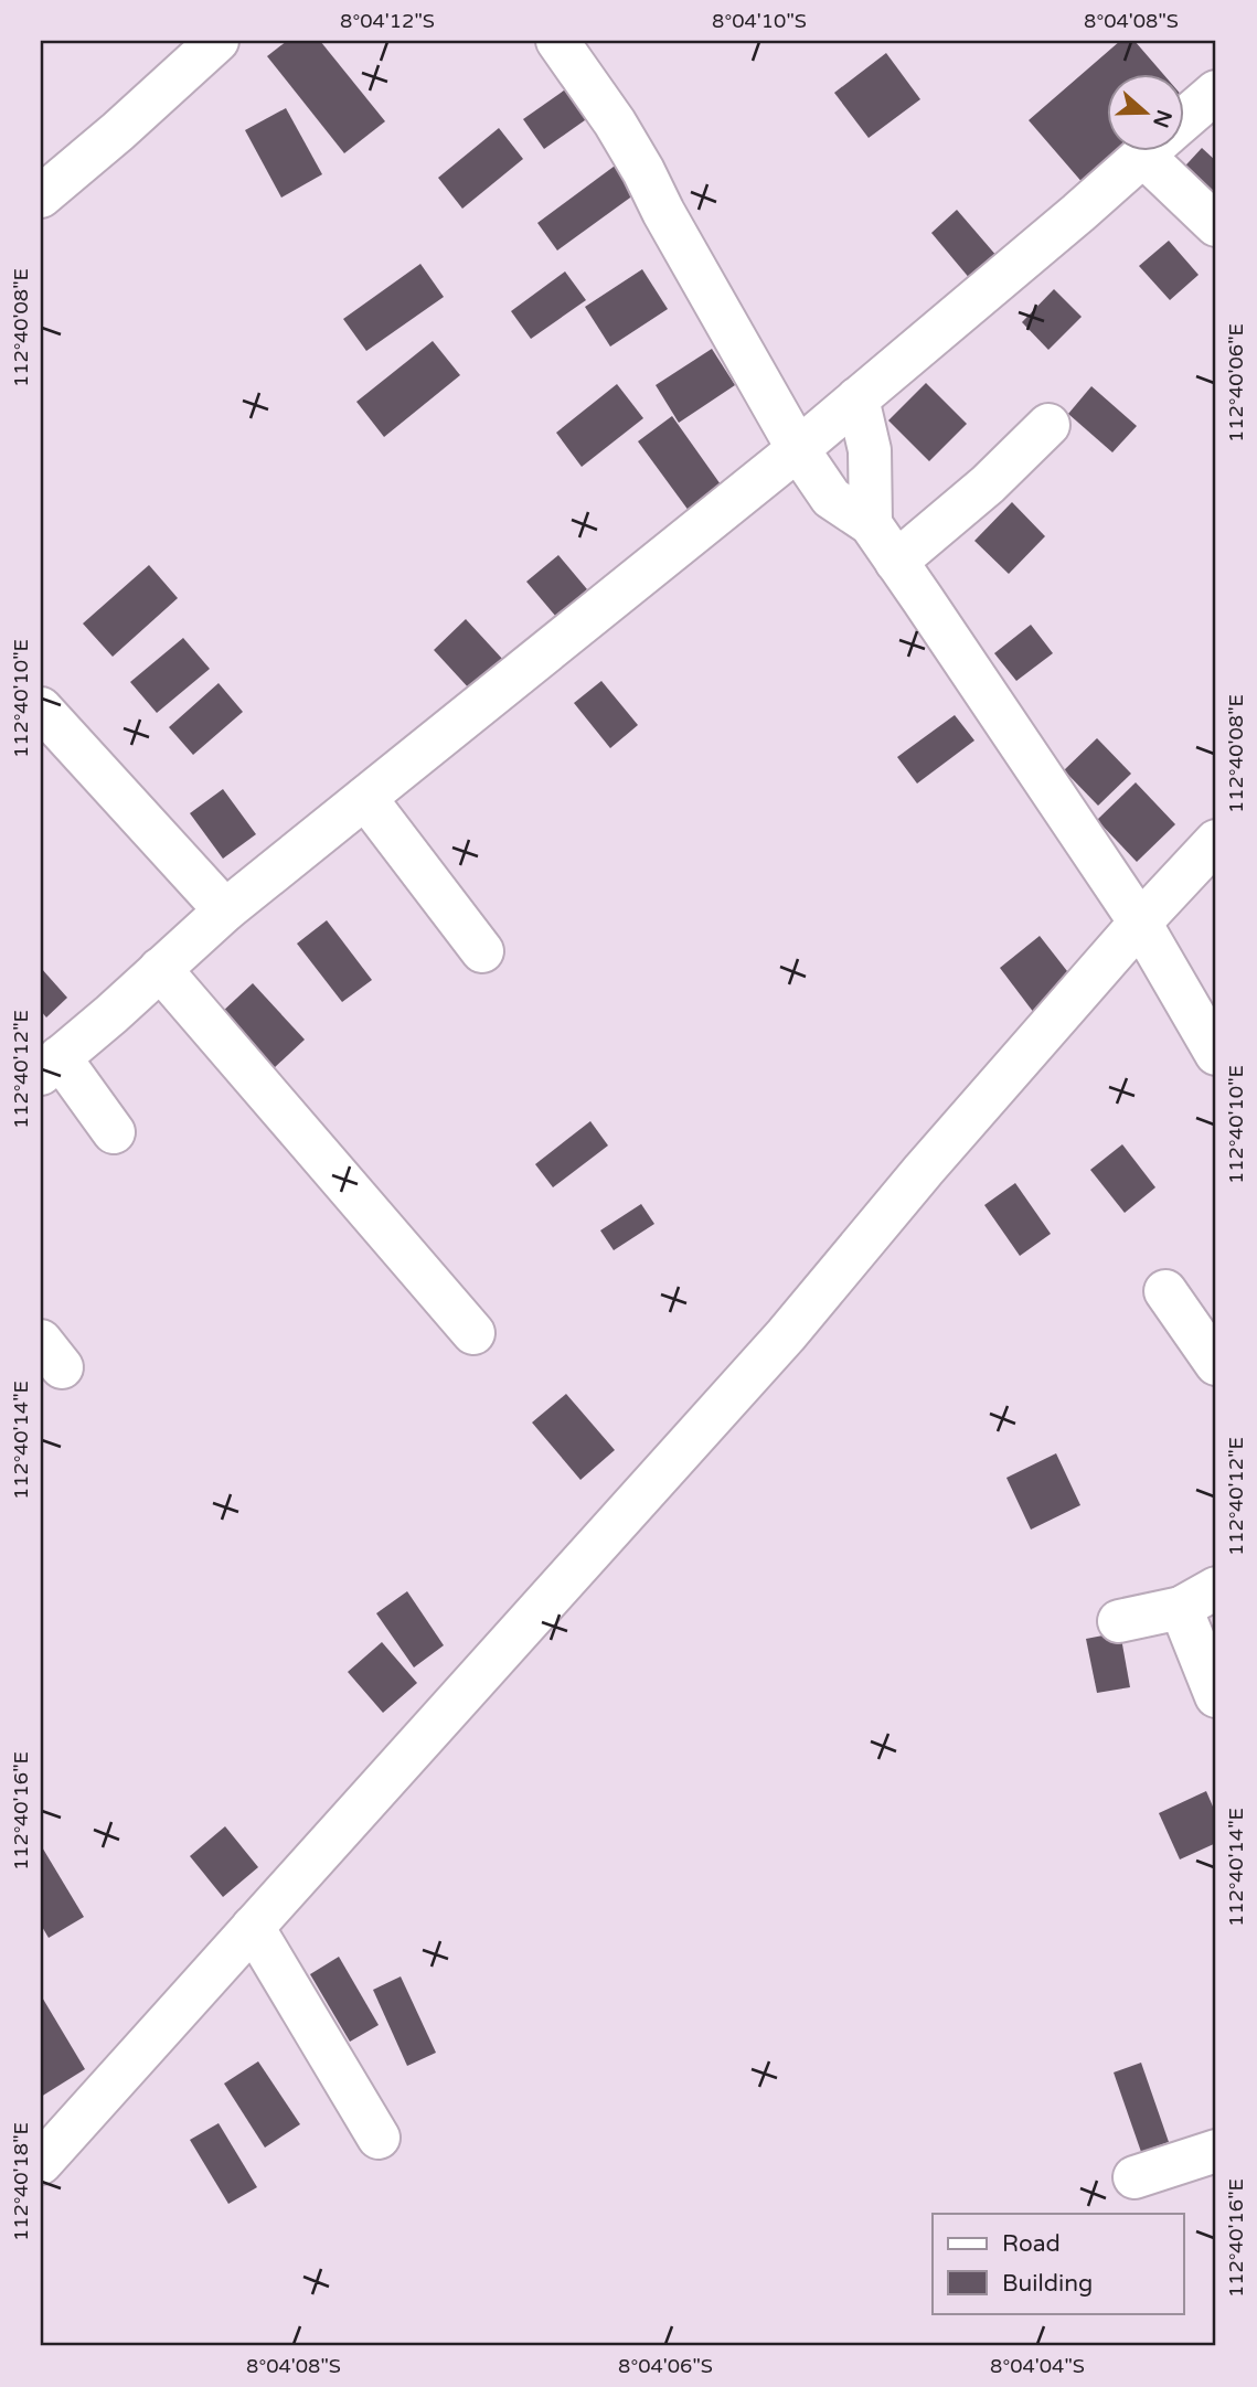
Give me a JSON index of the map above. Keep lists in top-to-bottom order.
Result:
{
  "legend": ["Road", "Building"],
  "north": "right",
  "coordinates": [
    "8°04'12\"S",
    "8°04'10\"S",
    "8°04'08\"S",
    "112°40'08\"E",
    "112°40'06\"E",
    "112°40'10\"E",
    "112°40'12\"E",
    "112°40'14\"E",
    "112°40'16\"E",
    "112°40'18\"E",
    "8°04'06\"S",
    "8°04'04\"S"
  ]
}
